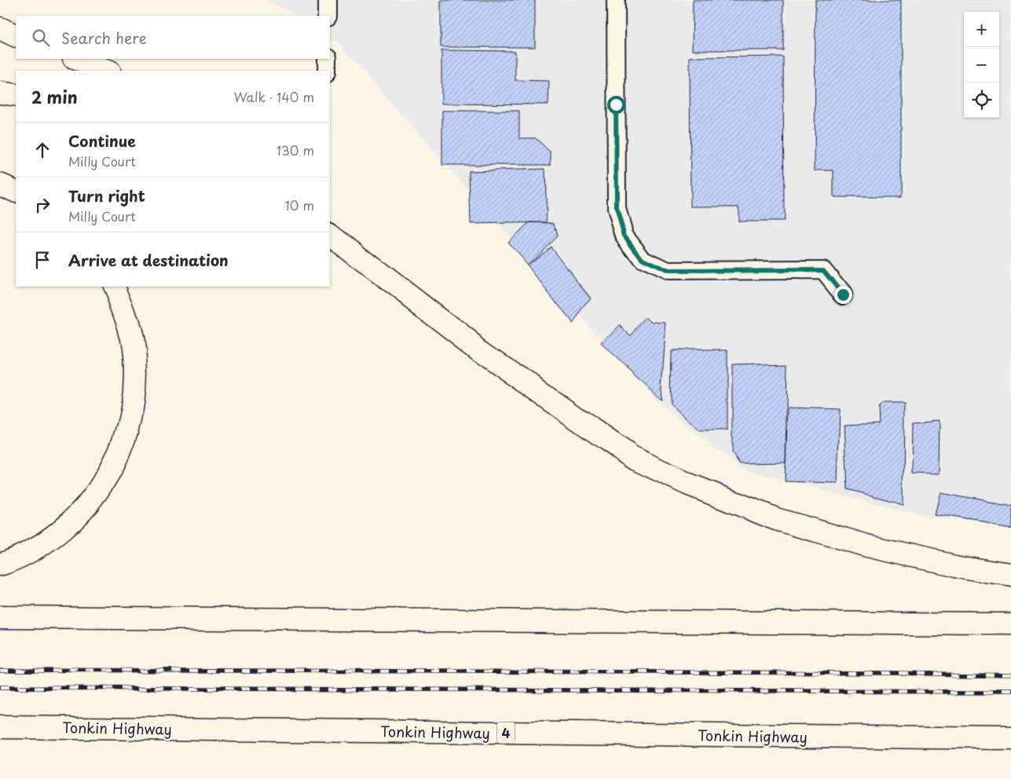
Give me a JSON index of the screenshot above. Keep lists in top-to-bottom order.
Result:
{
  "streets": {
    "highway": ["Tonkin Highway", "4"]
  },
  "page": {
    "map_buttons": ["+", "−"],
    "search": "Search here",
    "heading": ["2 min", "Walk · 140 m"],
    "list": [
      ["Continue", "Milly Court", "130 m"],
      ["Turn right", "Milly Court", "10 m"],
      "Arrive at destination"
    ]
  }
}
